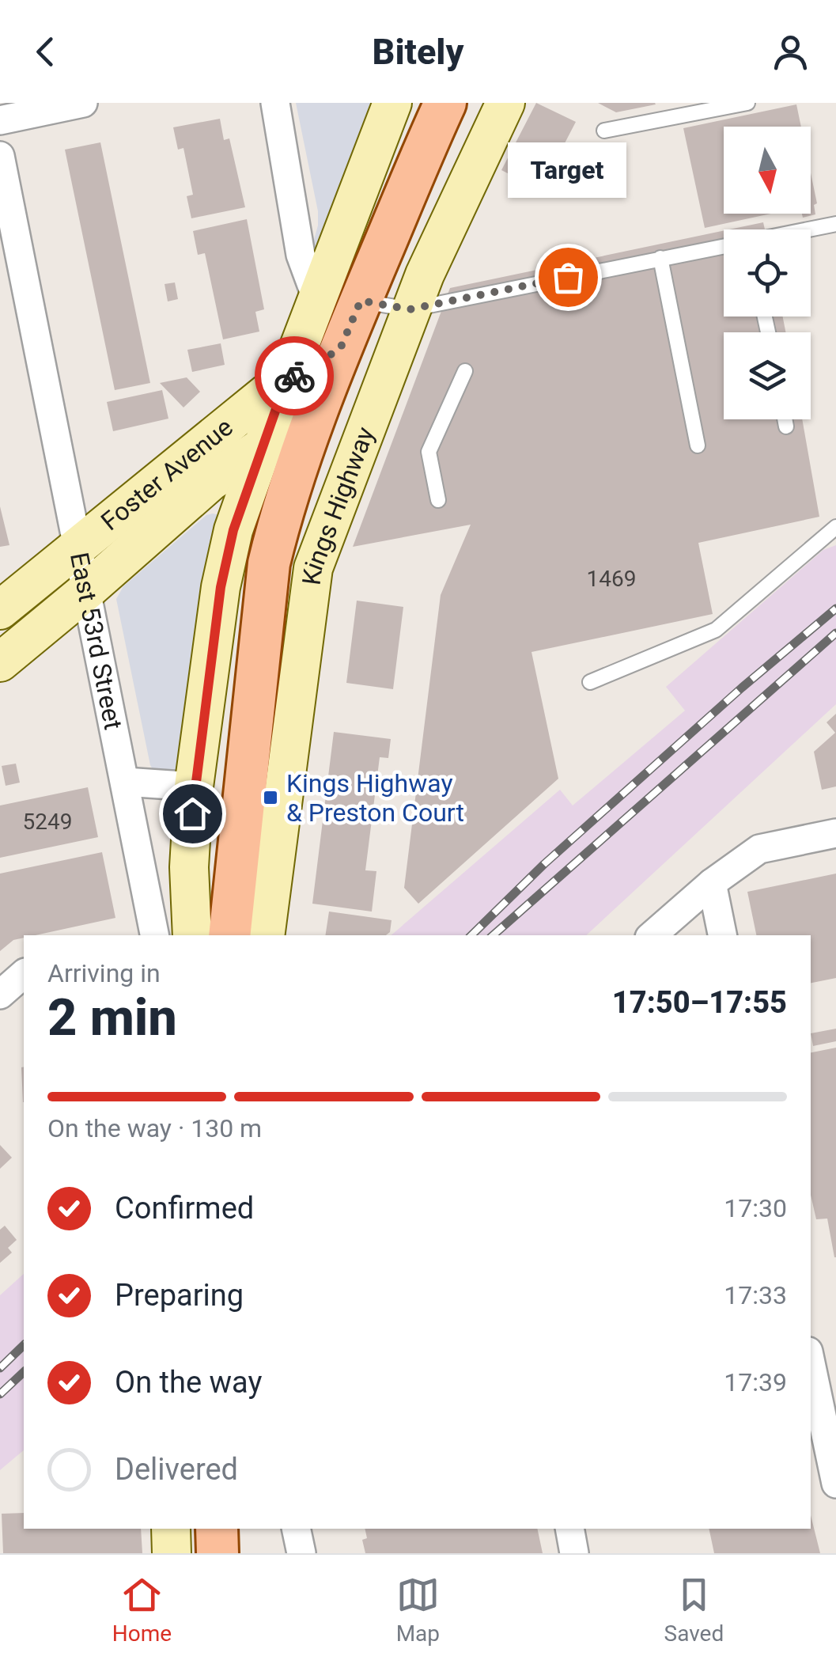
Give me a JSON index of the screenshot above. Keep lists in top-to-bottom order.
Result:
{
  "streets": {
    "main road": ["Kings Highway"],
    "street": ["Foster Avenue", "East 53rd Street"]
  },
  "crossings": [
    ["Foster Avenue", "Kings Highway"],
    ["Foster Avenue", "East 53rd Street"]
  ],
  "places": {
    "other": ["Target"],
    "transit": ["Kings Highway & Preston Court"]
  },
  "house_numbers": ["1469", "5249"],
  "north": "bottom",
  "page": {
    "header": "Bitely",
    "bubble": "Target",
    "heading": ["2 min", "Arriving in", "17:50–17:55"],
    "bar": "On the way · 130 m",
    "list": [
      ["Confirmed", "17:30"],
      ["Preparing", "17:33"],
      ["On the way", "17:39"],
      "Delivered"
    ],
    "tabs": ["Home", "Map", "Saved"]
  }
}
